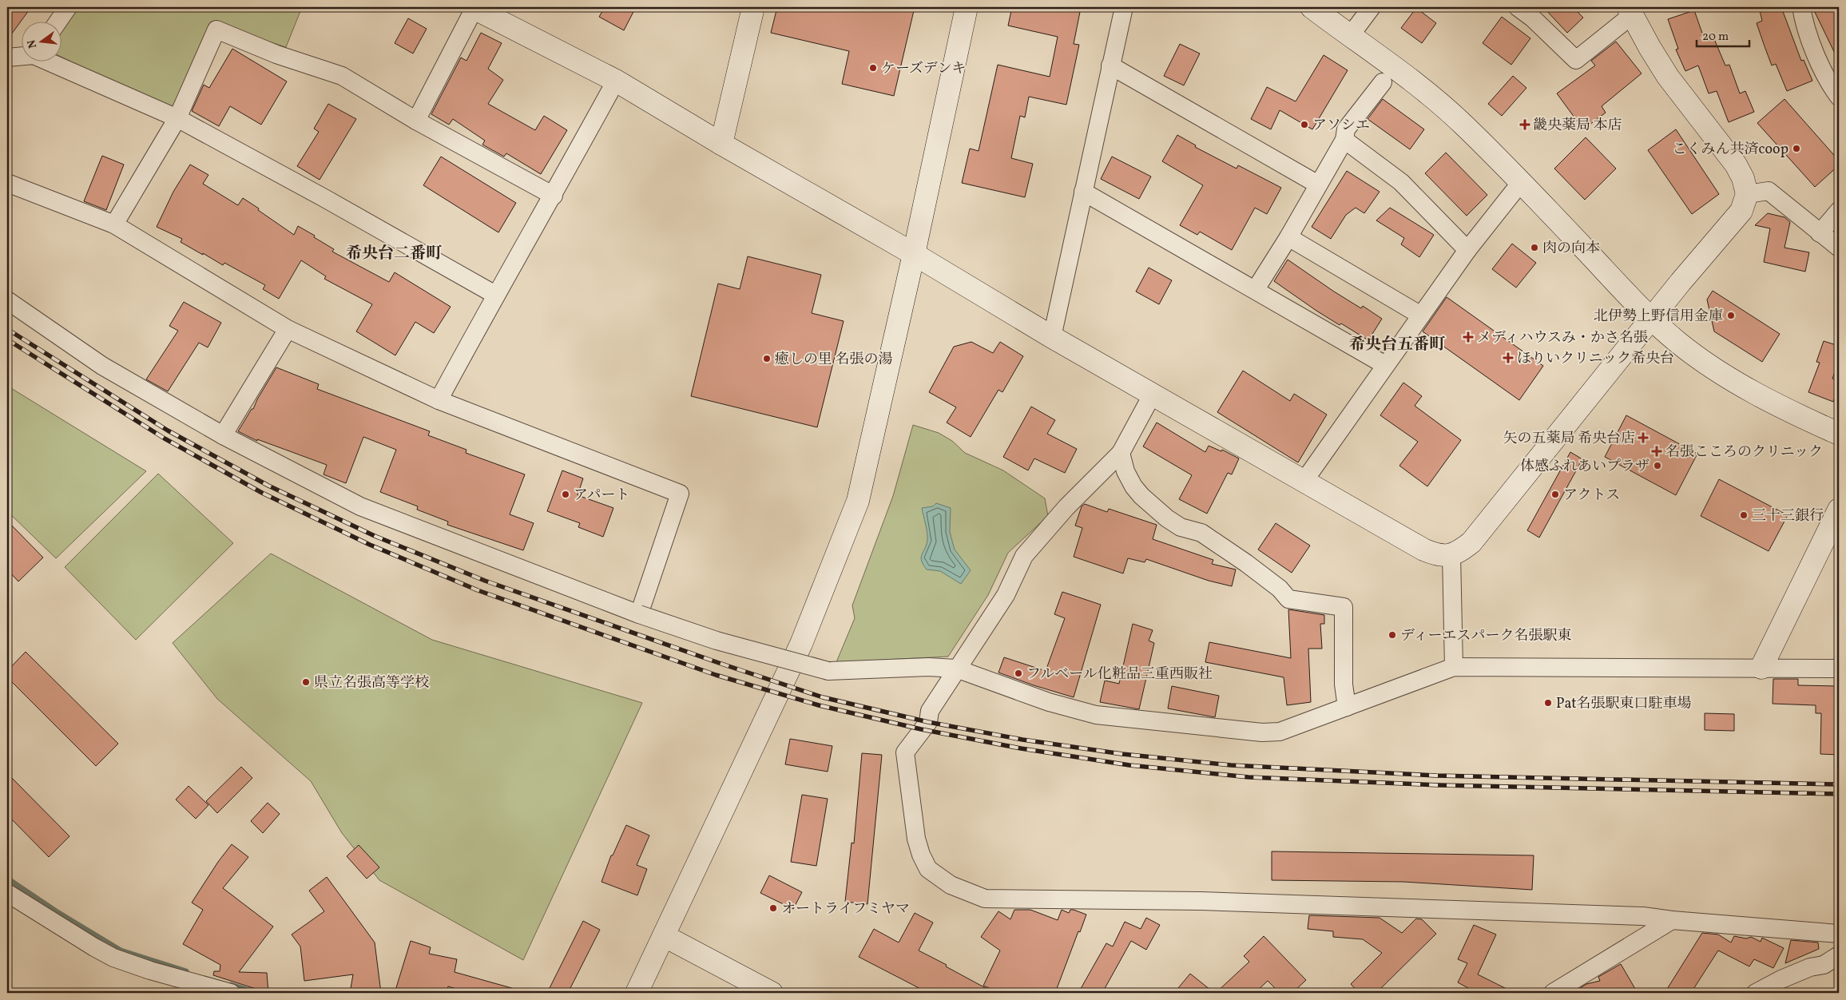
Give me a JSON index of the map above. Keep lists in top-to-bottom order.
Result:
{
  "districts": ["希央台二番町", "希央台五番町"],
  "places": {
    "other": [
      "ケーズデンキ",
      "アソシエ",
      "こくみん共済coop",
      "肉の向本",
      "北伊勢上野信用金庫",
      "癒しの里 名張の湯",
      "体感ふれあいプラザ",
      "アパート",
      "アクトス",
      "三十三銀行",
      "ディーエスパーク名張駅東",
      "フルベール化粧品三重西販社",
      "県立名張高等学校",
      "Pat名張駅東口駐車場",
      "オートライフミヤマ"
    ],
    "health": [
      "畿央薬局 本店",
      "メディハウスみ・かさ名張",
      "ほりいクリニック希央台",
      "矢の五薬局 希央台店",
      "名張こころのクリニック"
    ]
  },
  "scale_bar": "20 m",
  "north": "left"
}
